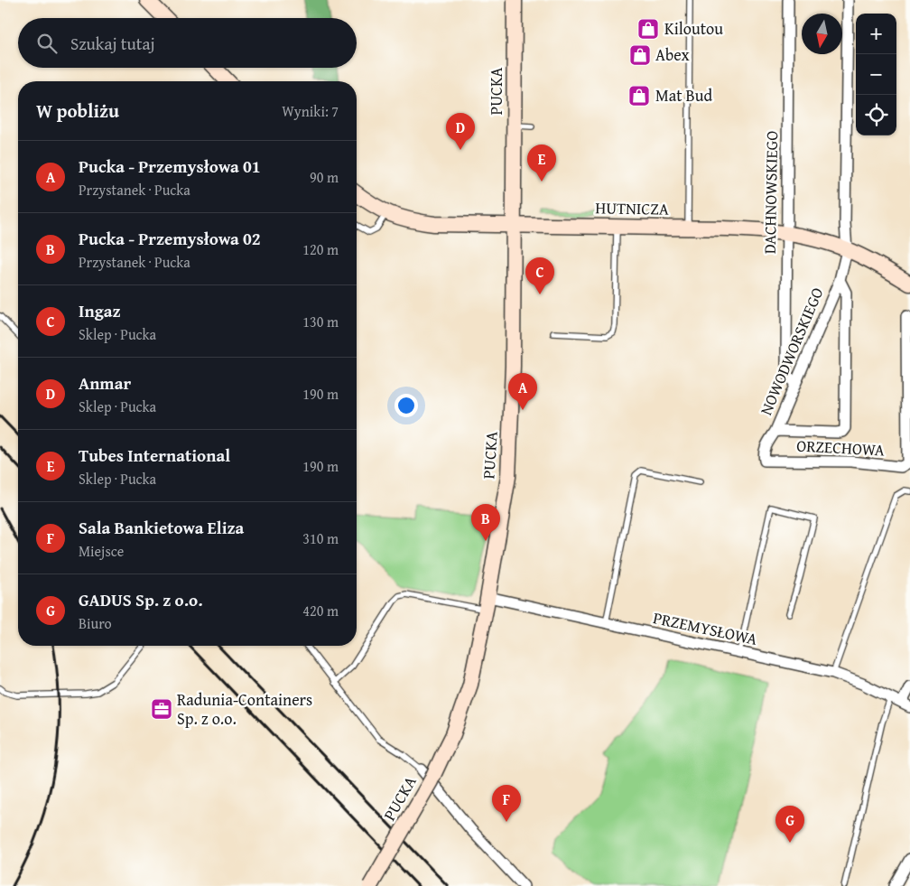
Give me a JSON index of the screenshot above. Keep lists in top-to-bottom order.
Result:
{
  "streets": {
    "street": [
      "PUCKA",
      "DACHNOWSKIEGO",
      "HUTNICZA",
      "NOWODWORSKIEGO",
      "ORZECHOWA",
      "PRZEMYSŁOWA"
    ]
  },
  "crossings": [
    ["PUCKA", "HUTNICZA"],
    ["PUCKA", "PRZEMYSŁOWA"],
    ["DACHNOWSKIEGO", "HUTNICZA"],
    ["DACHNOWSKIEGO", "NOWODWORSKIEGO"],
    ["HUTNICZA", "NOWODWORSKIEGO"],
    ["NOWODWORSKIEGO", "ORZECHOWA"]
  ],
  "places": {
    "shop": ["Kiloutou", "Abex", "Mat Bud"],
    "office": ["Radunia-Containers Sp. z o.o."]
  },
  "north": "bottom",
  "page": {
    "map_buttons": ["+", "−"],
    "search": "Szukaj tutaj",
    "heading": ["W pobliżu", "Wyniki: 7"],
    "pins": [
      "D",
      "E",
      "C",
      "A",
      "B",
      "F",
      "G"
    ],
    "list": [
      {
        "mark": "A",
        "name": "Pucka - Przemysłowa 01",
        "note": "Przystanek · Pucka",
        "value": "90 m"
      },
      {
        "mark": "B",
        "name": "Pucka - Przemysłowa 02",
        "note": "Przystanek · Pucka",
        "value": "120 m"
      },
      {
        "mark": "C",
        "name": "Ingaz",
        "note": "Sklep · Pucka",
        "value": "130 m"
      },
      {
        "mark": "D",
        "name": "Anmar",
        "note": "Sklep · Pucka",
        "value": "190 m"
      },
      {
        "mark": "E",
        "name": "Tubes International",
        "note": "Sklep · Pucka",
        "value": "190 m"
      },
      {
        "mark": "F",
        "name": "Sala Bankietowa Eliza",
        "note": "Miejsce",
        "value": "310 m"
      },
      {
        "mark": "G",
        "name": "GADUS Sp. z o.o.",
        "note": "Biuro",
        "value": "420 m"
      }
    ]
  }
}
